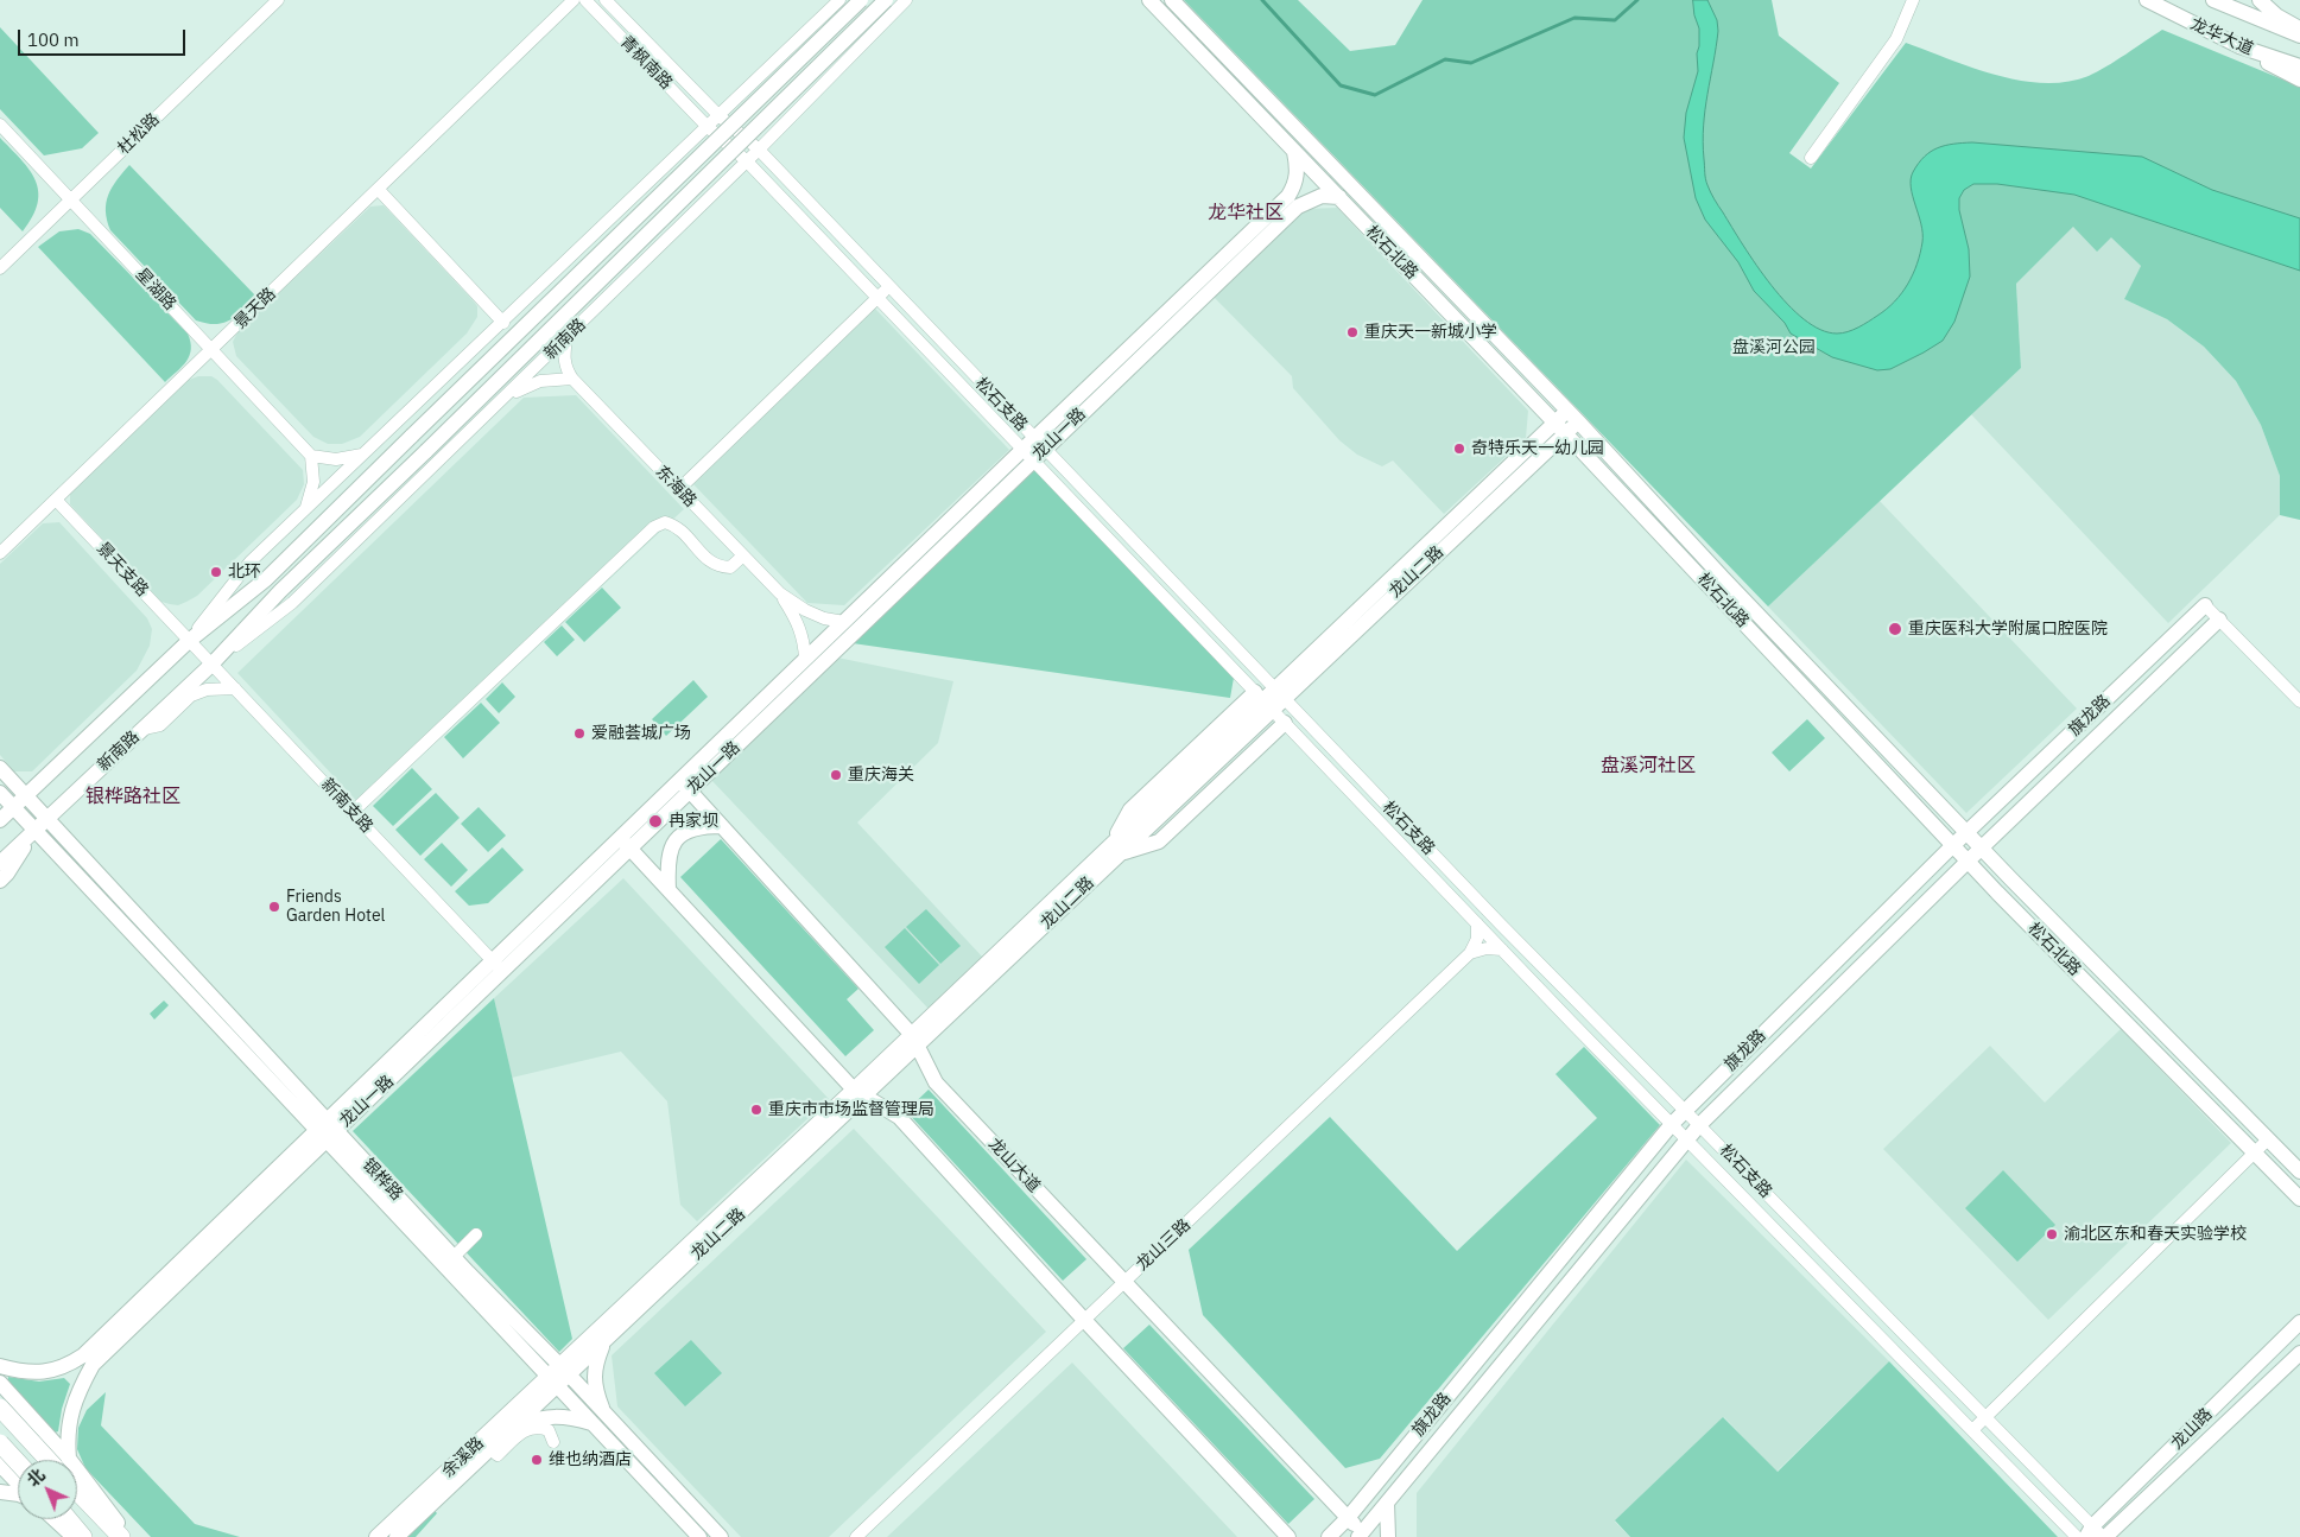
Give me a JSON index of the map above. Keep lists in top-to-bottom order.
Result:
{
  "streets": {
    "main road": [
      "龙华大道",
      "松石北路",
      "新南路",
      "龙山一路",
      "龙山二路",
      "旗龙路",
      "龙山大道",
      "银桦路",
      "龙山路",
      "余溪路"
    ],
    "street": [
      "青枫南路",
      "杜松路",
      "星湖路",
      "景天路",
      "松石支路",
      "东海路",
      "景天支路",
      "新南支路",
      "龙山三路"
    ]
  },
  "crossings": [
    ["青枫南路", "新南路"],
    ["青枫南路", "松石支路"],
    ["杜松路", "星湖路"],
    ["松石北路", "龙山一路"],
    ["松石北路", "龙山二路"],
    ["松石北路", "旗龙路"],
    ["星湖路", "景天路"],
    ["景天路", "景天支路"],
    ["新南路", "松石支路"],
    ["新南路", "景天支路"],
    ["新南路", "新南支路"],
    ["新南路", "银桦路"],
    ["松石支路", "龙山一路"],
    ["松石支路", "龙山二路"],
    ["松石支路", "旗龙路"],
    ["松石支路", "龙山路"],
    ["龙山一路", "东海路"],
    ["龙山一路", "新南支路"],
    ["龙山一路", "龙山大道"],
    ["龙山一路", "银桦路"],
    ["景天支路", "新南支路"],
    ["龙山二路", "龙山大道"],
    ["龙山二路", "银桦路"],
    ["龙山二路", "余溪路"],
    ["旗龙路", "龙山大道"],
    ["龙山大道", "龙山三路"],
    ["银桦路", "余溪路"]
  ],
  "districts": ["龙华社区", "盘溪河社区", "银桦路社区"],
  "parks": ["盘溪河公园"],
  "places": [
    "重庆天一新城小学",
    "奇特乐天一幼儿园",
    "北环",
    "重庆医科大学附属口腔医院",
    "爱融荟城广场",
    "重庆海关",
    "冉家坝",
    "Friends Garden Hotel",
    "重庆市市场监督管理局",
    "渝北区东和春天实验学校",
    "维也纳酒店"
  ],
  "scale_bar": "100 m",
  "north": "top left"
}
